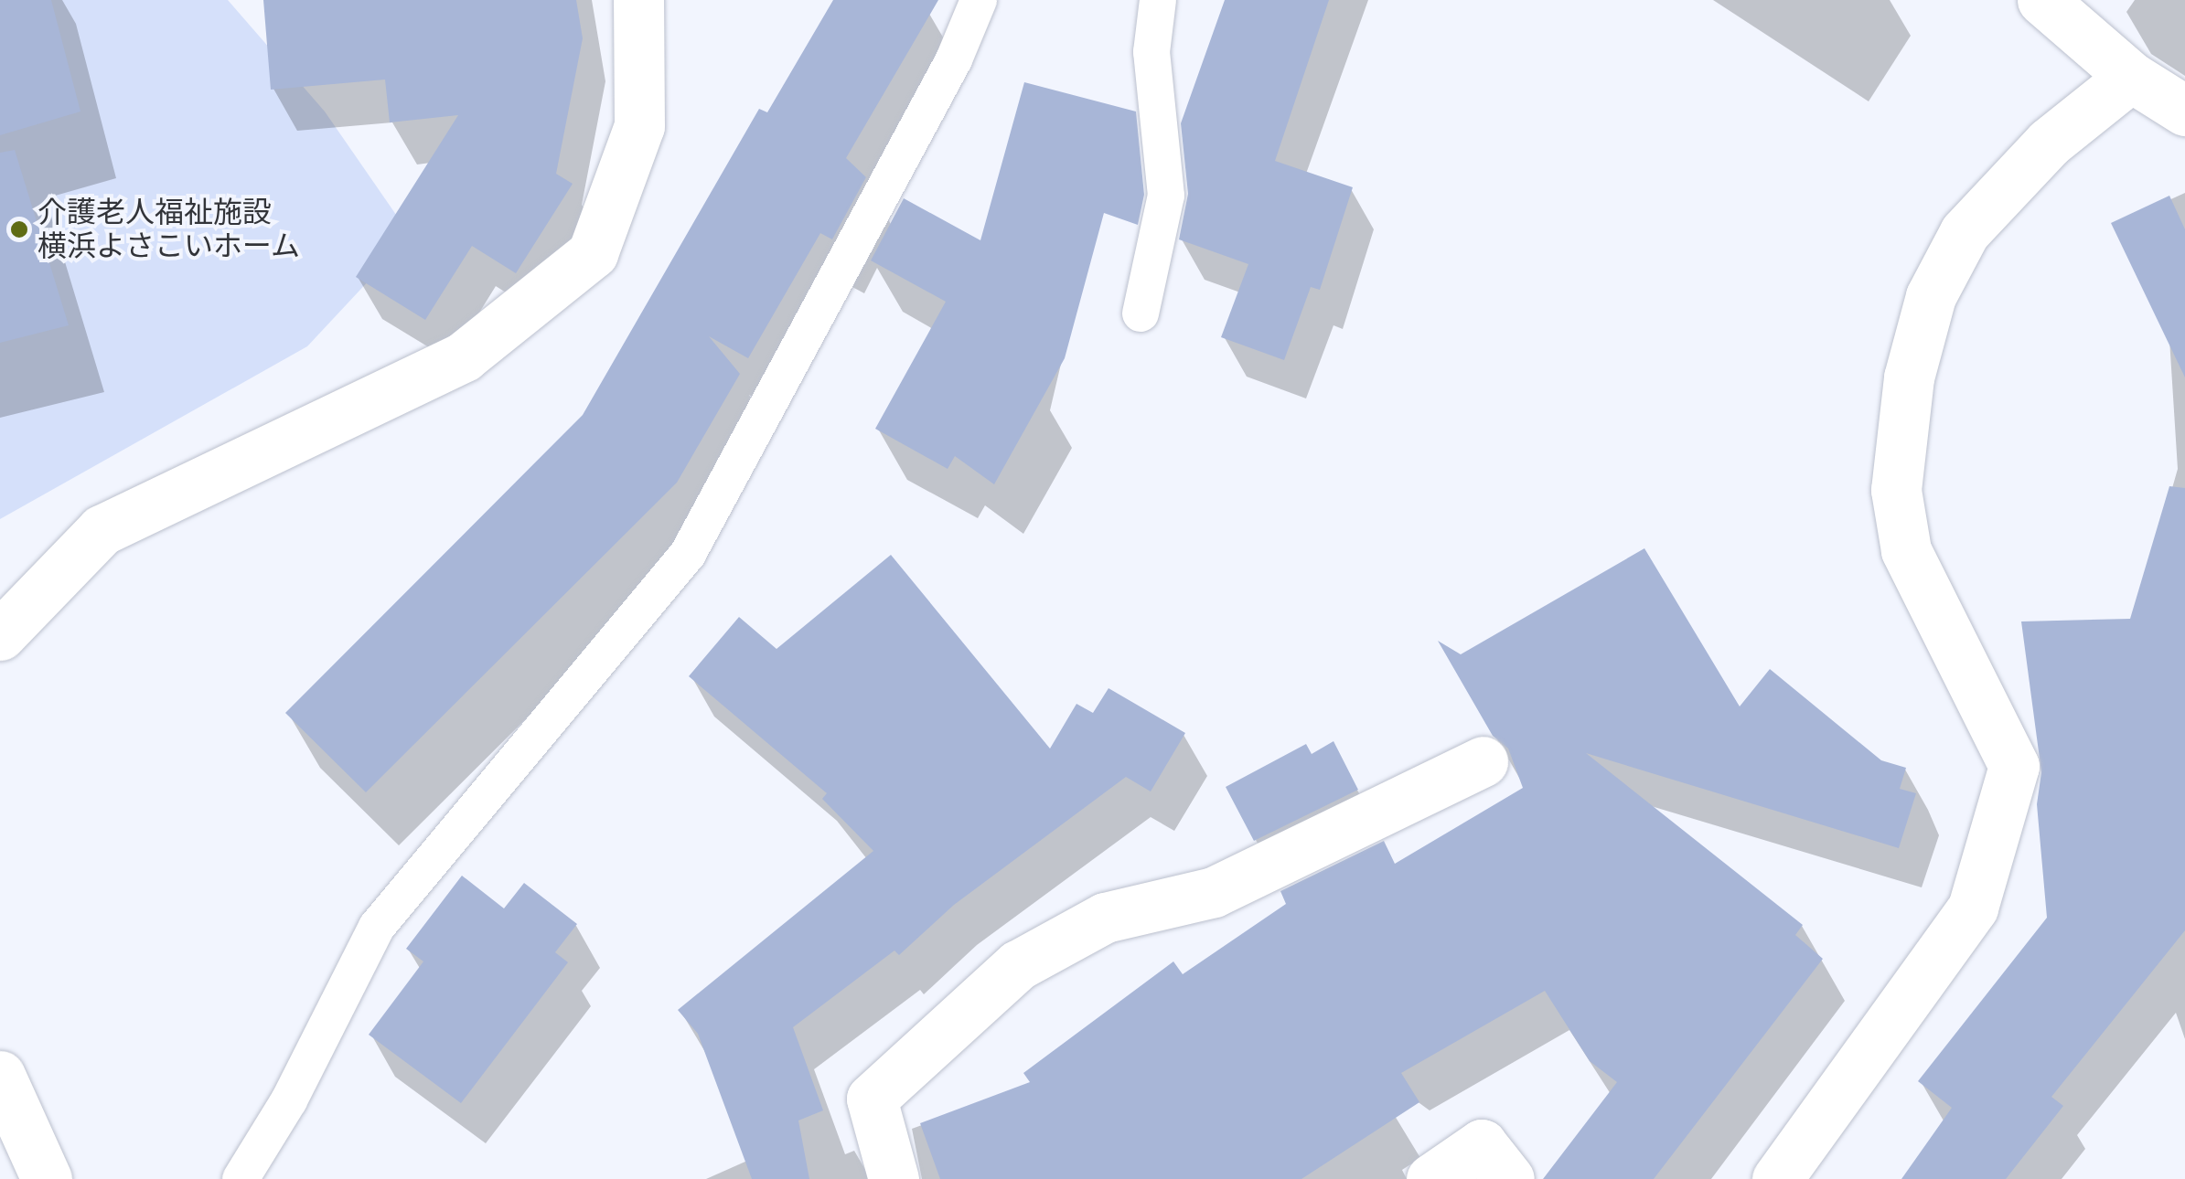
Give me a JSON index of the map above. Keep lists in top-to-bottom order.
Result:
{
  "places": ["介護老人福祉施設 横浜よさこいホーム"]
}
